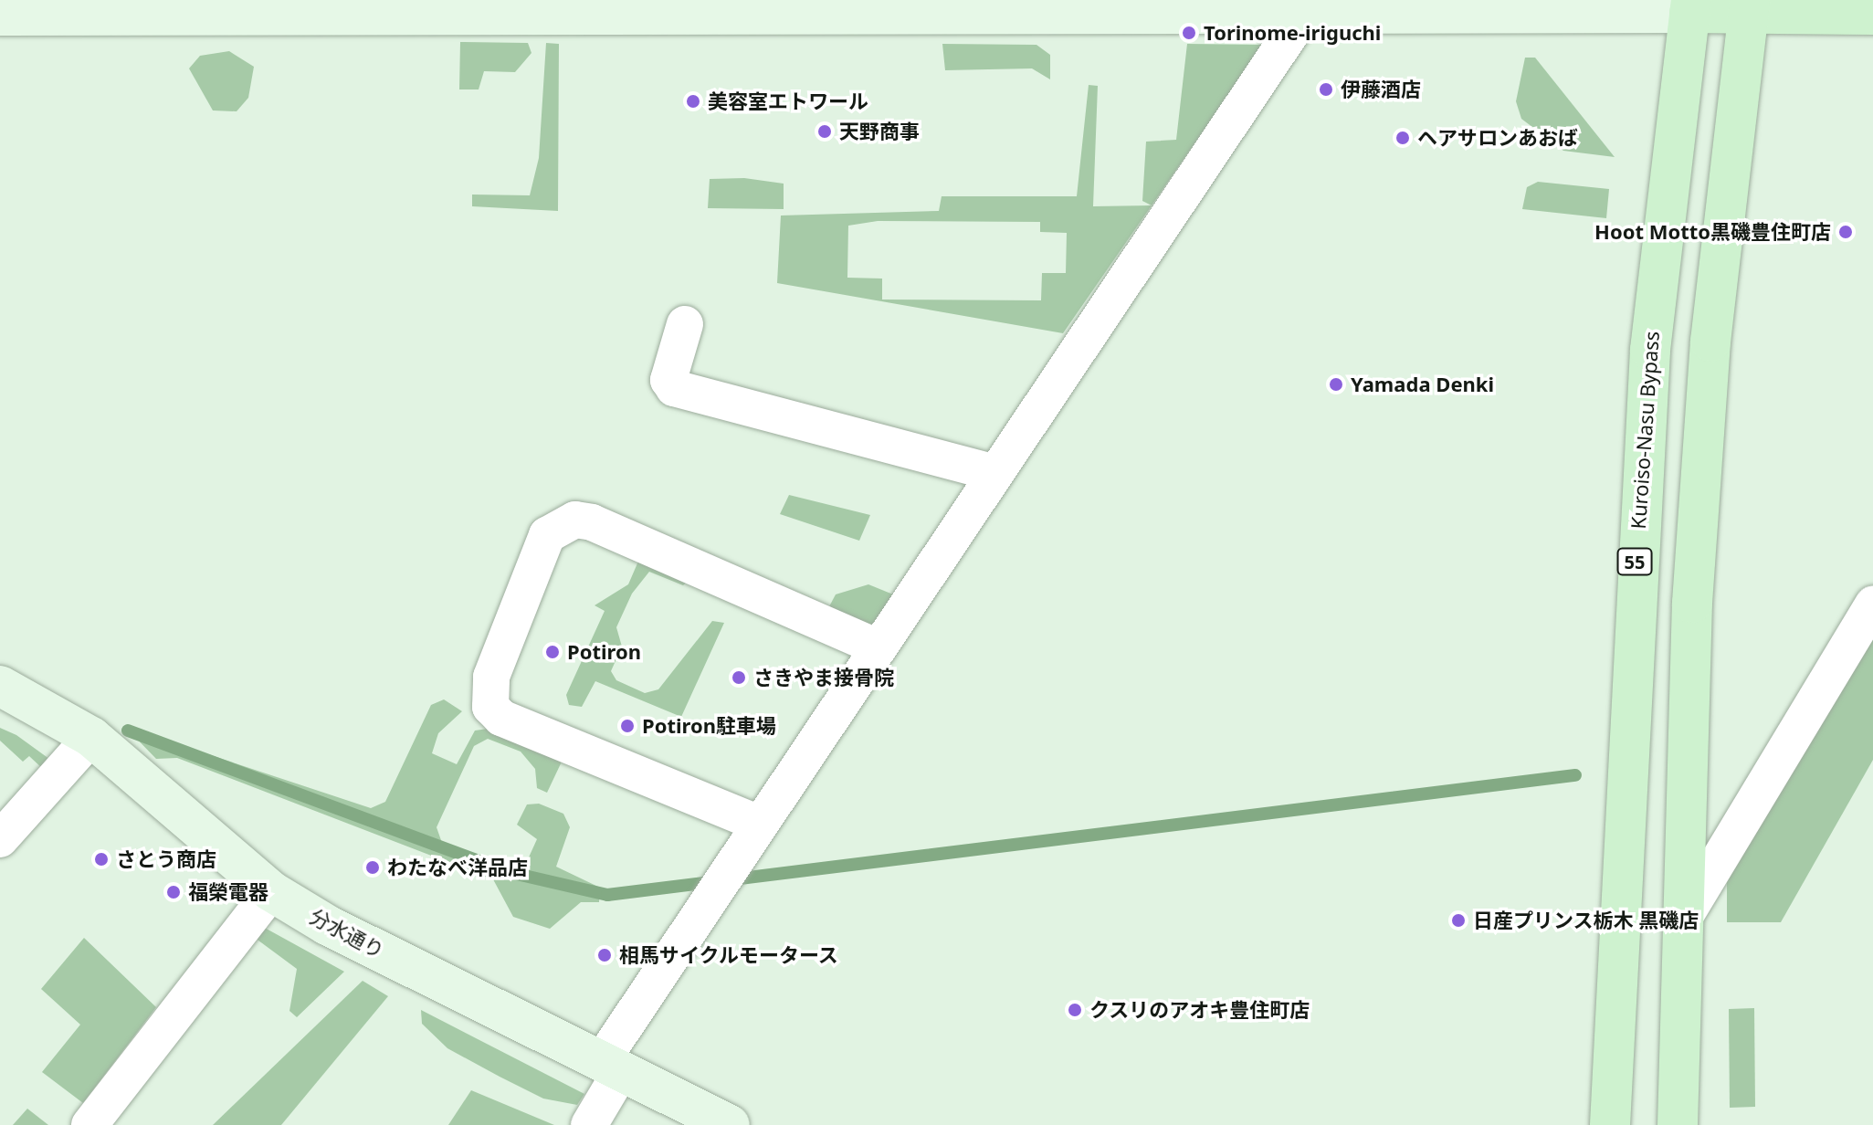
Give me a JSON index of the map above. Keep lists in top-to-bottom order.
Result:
{
  "streets": {
    "main road": ["Kuroiso-Nasu Bypass", "55", "分水通り"]
  },
  "places": [
    "Torinome-iriguchi",
    "伊藤酒店",
    "美容室エトワール",
    "天野商事",
    "ヘアサロンあおば",
    "Hoot Motto黒磯豊住町店",
    "Yamada Denki",
    "Potiron",
    "さきやま接骨院",
    "Potiron駐車場",
    "さとう商店",
    "わたなべ洋品店",
    "福榮電器",
    "日産プリンス栃木 黒磯店",
    "相馬サイクルモータース",
    "クスリのアオキ豊住町店"
  ]
}
